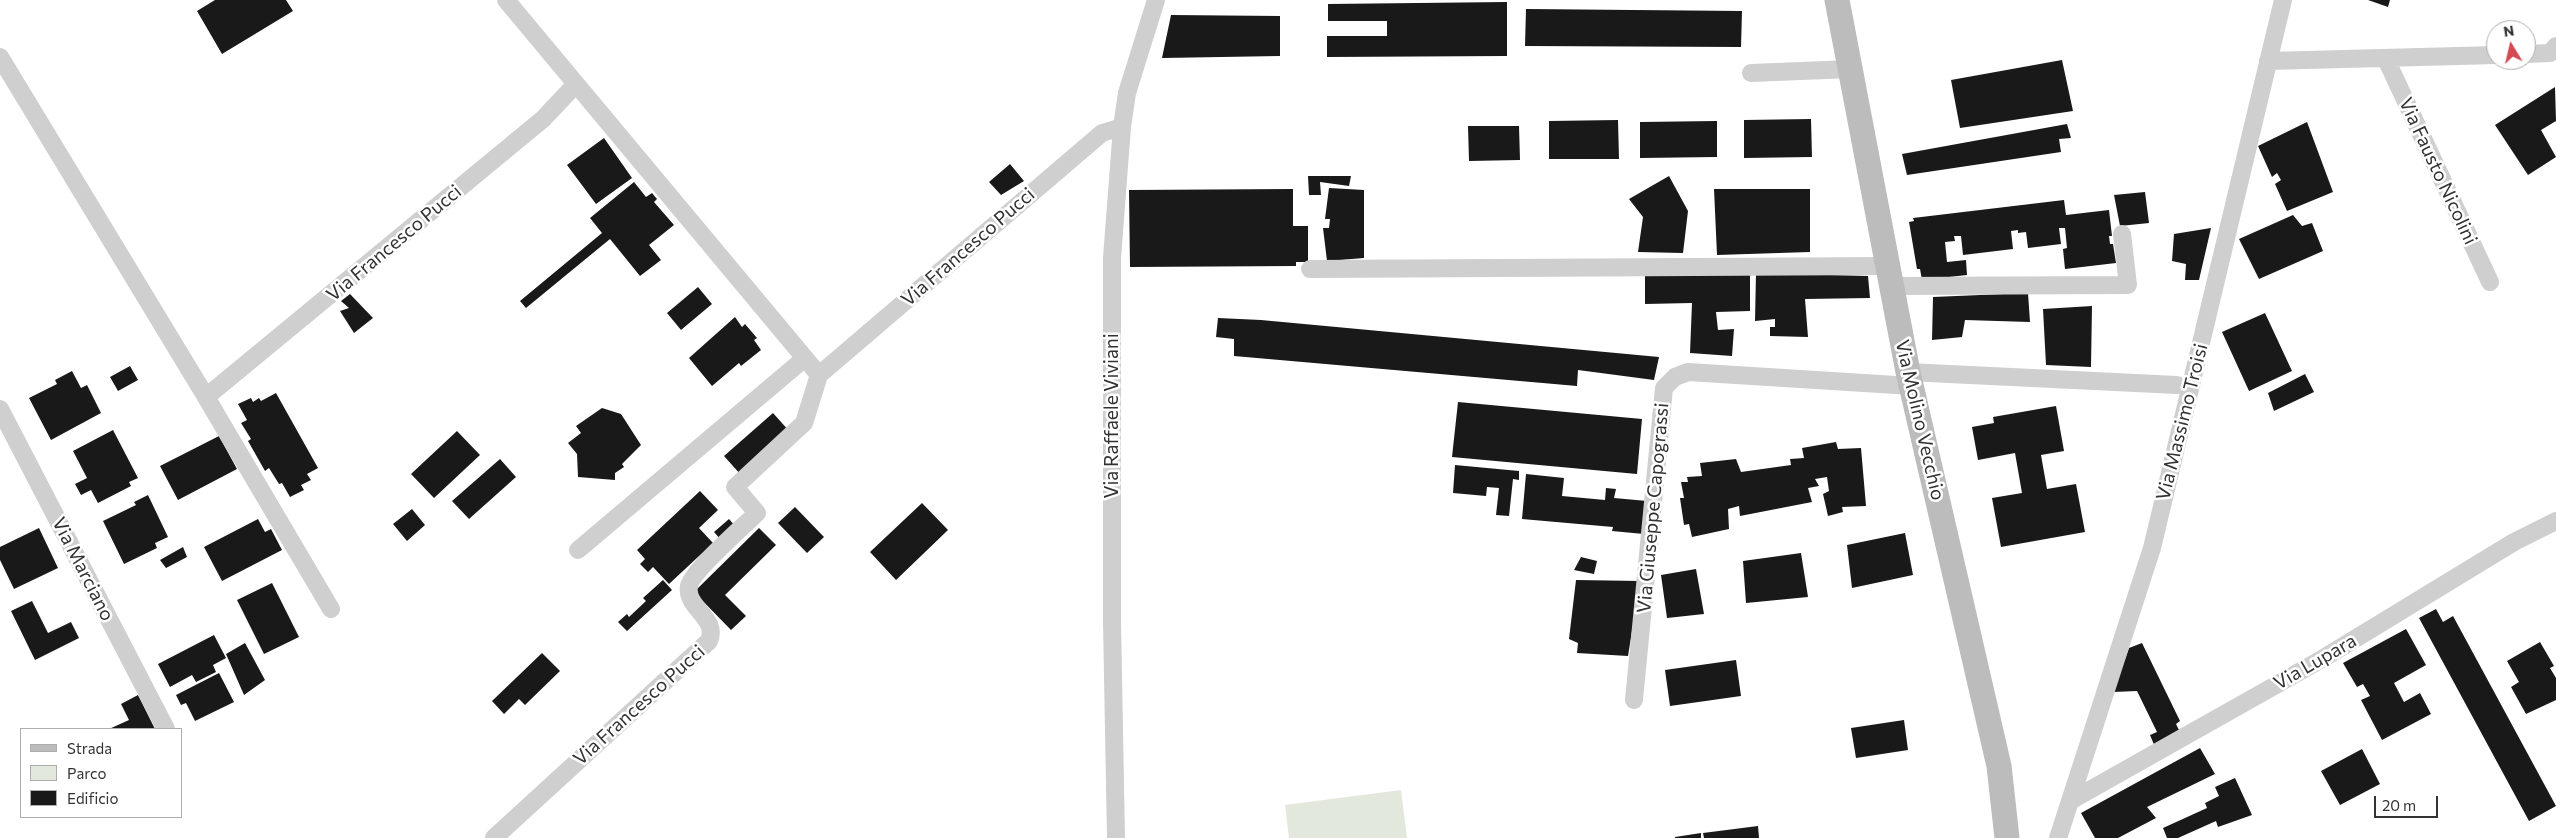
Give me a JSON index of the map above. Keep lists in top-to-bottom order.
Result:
{
  "streets": {
    "street": [
      "Via Fausto Nicolini",
      "Via Francesco Pucci",
      "Via Raffaele Viviani",
      "Via Molino Vecchio",
      "Via Massimo Troisi",
      "Via Giuseppe Capograssi",
      "Via Marciano",
      "Via Lupara"
    ]
  },
  "crossings": [
    ["Via Francesco Pucci", "Via Raffaele Viviani"],
    ["Via Molino Vecchio", "Via Giuseppe Capograssi"],
    ["Via Massimo Troisi", "Via Lupara"]
  ],
  "legend": ["Strada", "Parco", "Edificio"],
  "scale_bar": "20 m",
  "north": "top"
}
